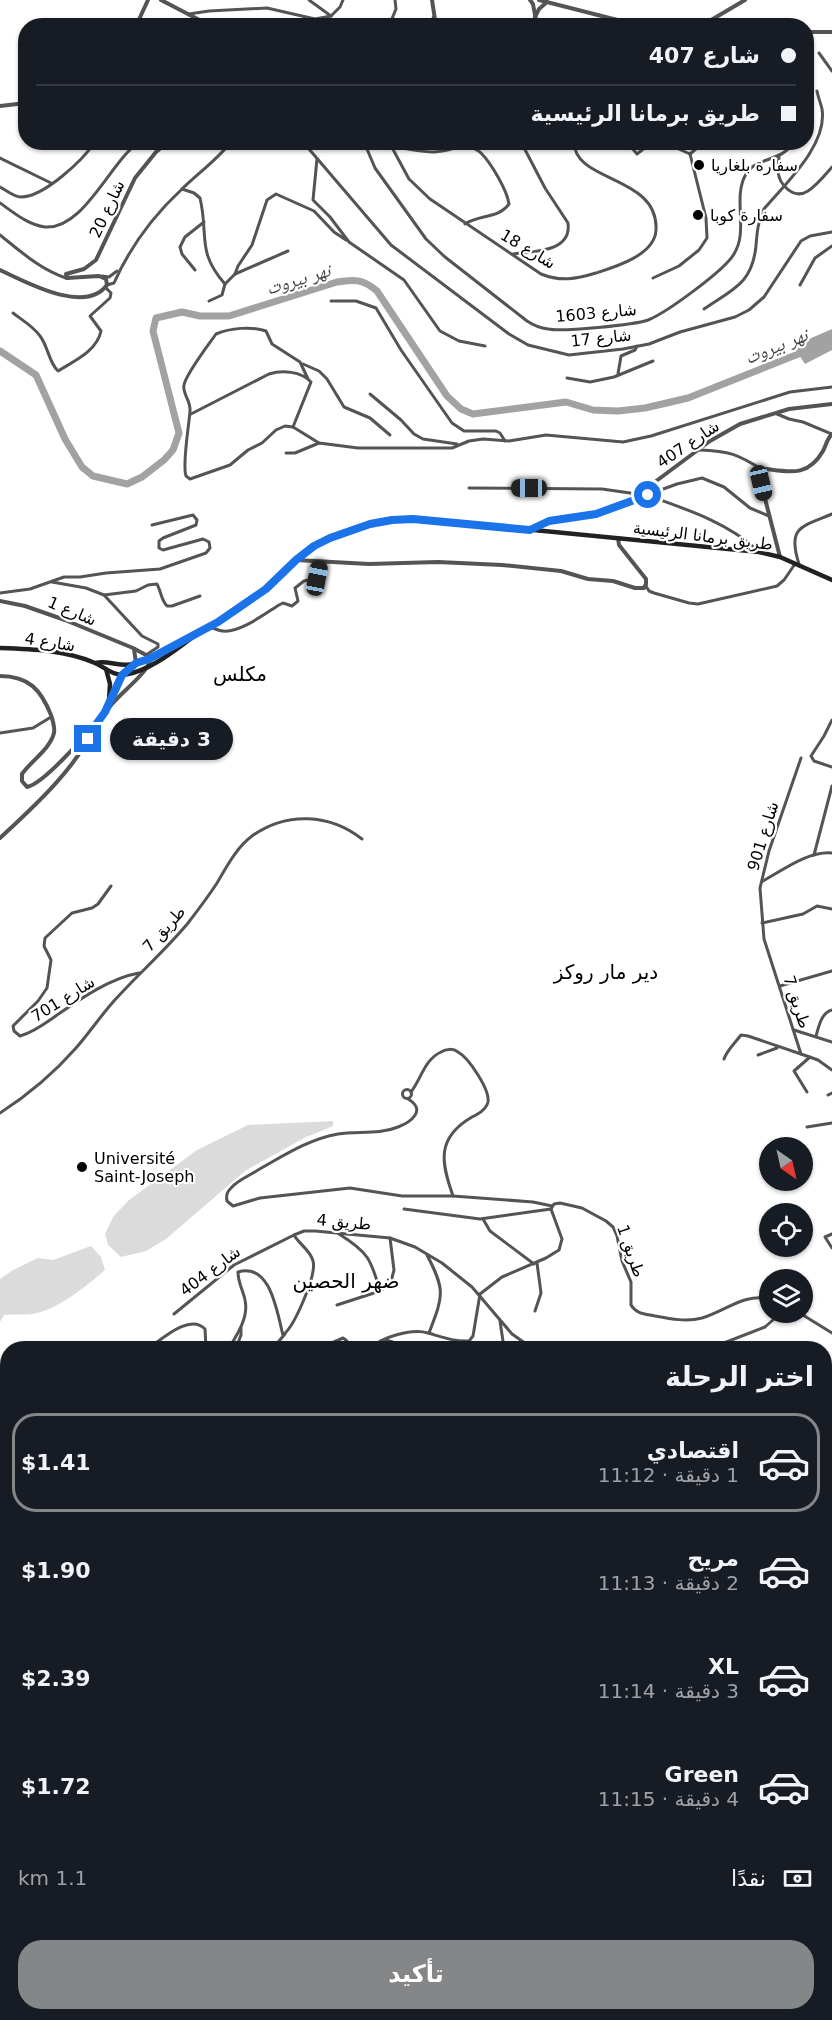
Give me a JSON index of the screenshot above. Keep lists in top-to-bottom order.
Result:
{
  "streets": {
    "main road": ["طريق برمانا الرئيسية", "شارع 4"],
    "street": [
      "شارع 20",
      "شارع 18",
      "شارع 1603",
      "شارع 17",
      "شارع 407",
      "شارع 1",
      "شارع 901",
      "طريق 7",
      "شارع 701",
      "7 طريق",
      "طريق 4",
      "طريق 1",
      "شارع 404"
    ]
  },
  "crossings": [
    ["شارع 407", "طريق برمانا الرئيسية"],
    ["شارع 901", "7 طريق"],
    ["طريق 7", "شارع 701"],
    ["طريق 4", "شارع 404"]
  ],
  "districts": ["مكلس", "دير مار روكز", "ضهر الحصين"],
  "water": ["نهر بيروت"],
  "places": ["سفارة بلغاريا", "سفارة كوبا", "Université Saint-Joseph"],
  "north": "bottom right",
  "page": {
    "banner": ["شارع 407", "طريق برمانا الرئيسية"],
    "bubble": "3 دقيقة",
    "heading": "اختر الرحلة",
    "list": [
      {
        "name": "اقتصادي",
        "note": "1 دقيقة · 11:12",
        "value": "$1.41"
      },
      {
        "name": "مريح",
        "note": "2 دقيقة · 11:13",
        "value": "$1.90"
      },
      {
        "name": "XL",
        "note": "3 دقيقة · 11:14",
        "value": "$2.39"
      },
      {
        "name": "Green",
        "note": "4 دقيقة · 11:15",
        "value": "$1.72"
      }
    ],
    "pay": ["نقدًا", "1.1 km"],
    "buttons": "تأكيد"
  }
}
